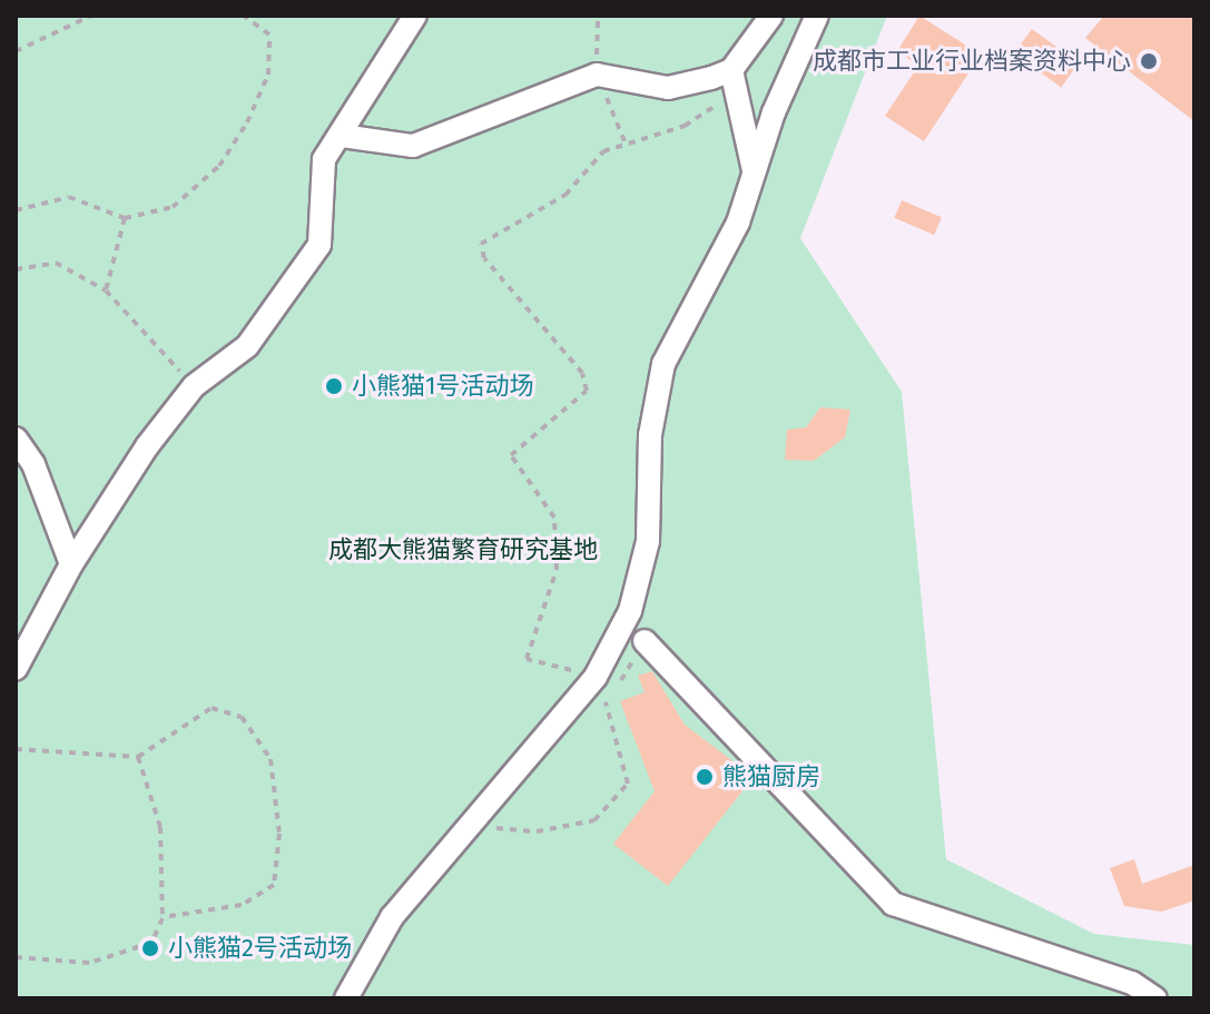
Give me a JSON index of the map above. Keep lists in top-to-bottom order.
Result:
{
  "parks": ["成都大熊猫繁育研究基地"],
  "places": [
    "成都市工业行业档案资料中心",
    "小熊猫1号活动场",
    "熊猫厨房",
    "小熊猫2号活动场"
  ]
}
